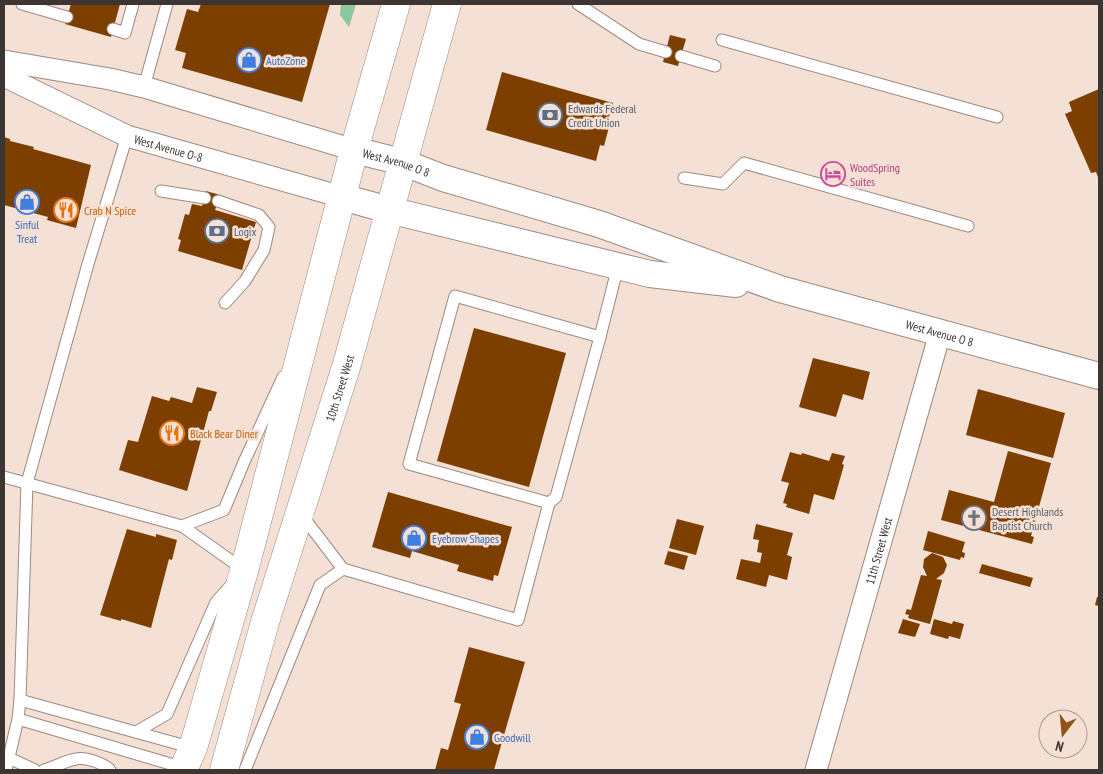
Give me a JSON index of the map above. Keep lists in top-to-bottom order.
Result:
{
  "streets": {
    "main road": ["10th Street West"],
    "street": ["West Avenue O-8", "West Avenue O 8", "11th Street West"]
  },
  "crossings": [
    ["West Avenue O-8", "West Avenue O 8"],
    ["West Avenue O 8", "10th Street West"],
    ["West Avenue O 8", "11th Street West"]
  ],
  "places": {
    "shop": [
      "AutoZone",
      "Sinful Treat",
      "Eyebrow Shapes",
      "Goodwill"
    ],
    "bank": ["Edwards Federal Credit Union", "Logix"],
    "hotel": ["WoodSpring Suites"],
    "restaurant": ["Crab N Spice", "Black Bear Diner"],
    "church": ["Desert Highlands Baptist Church"]
  },
  "north": "bottom"
}
